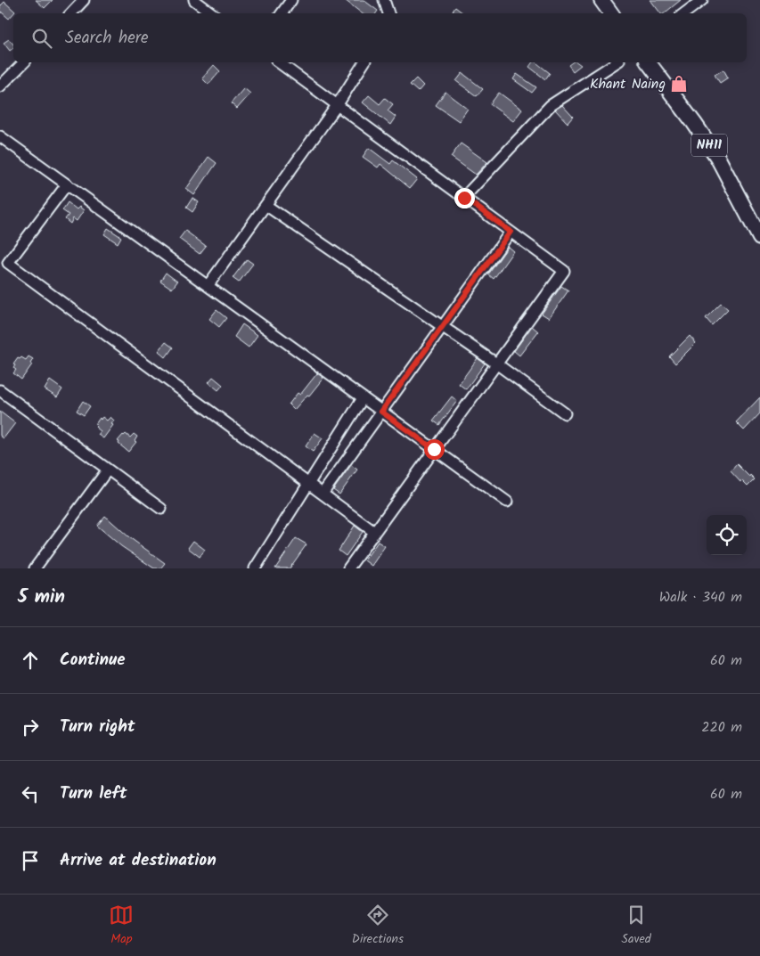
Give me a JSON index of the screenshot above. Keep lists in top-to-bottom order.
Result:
{
  "streets": {
    "highway": ["NH11"]
  },
  "places": {
    "shop": ["Khant Naing"]
  },
  "page": {
    "search": "Search here",
    "heading": ["5 min", "Walk · 340 m"],
    "list": [
      ["Continue", "60 m"],
      ["Turn right", "220 m"],
      ["Turn left", "60 m"],
      "Arrive at destination"
    ],
    "nav": ["Map", "Directions", "Saved"]
  }
}
